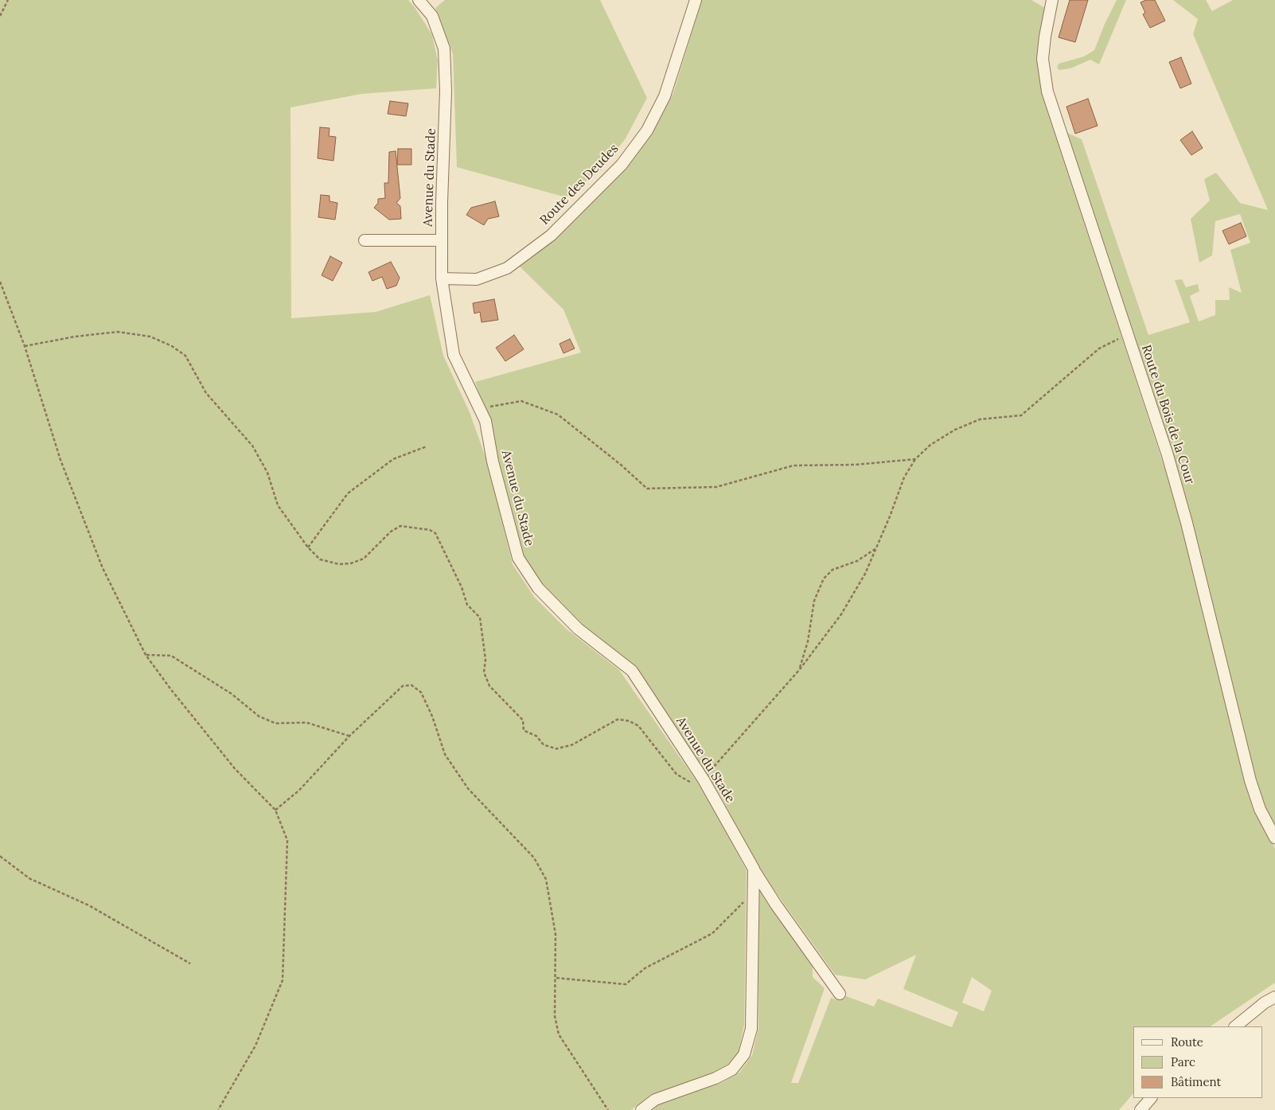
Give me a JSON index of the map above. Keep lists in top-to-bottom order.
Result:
{
  "streets": {
    "street": ["Avenue du Stade", "Route des Deudes", "Route du Bois de la Cour"]
  },
  "crossings": [
    ["Avenue du Stade", "Route des Deudes"]
  ],
  "legend": ["Route", "Parc", "Bâtiment"]
}
